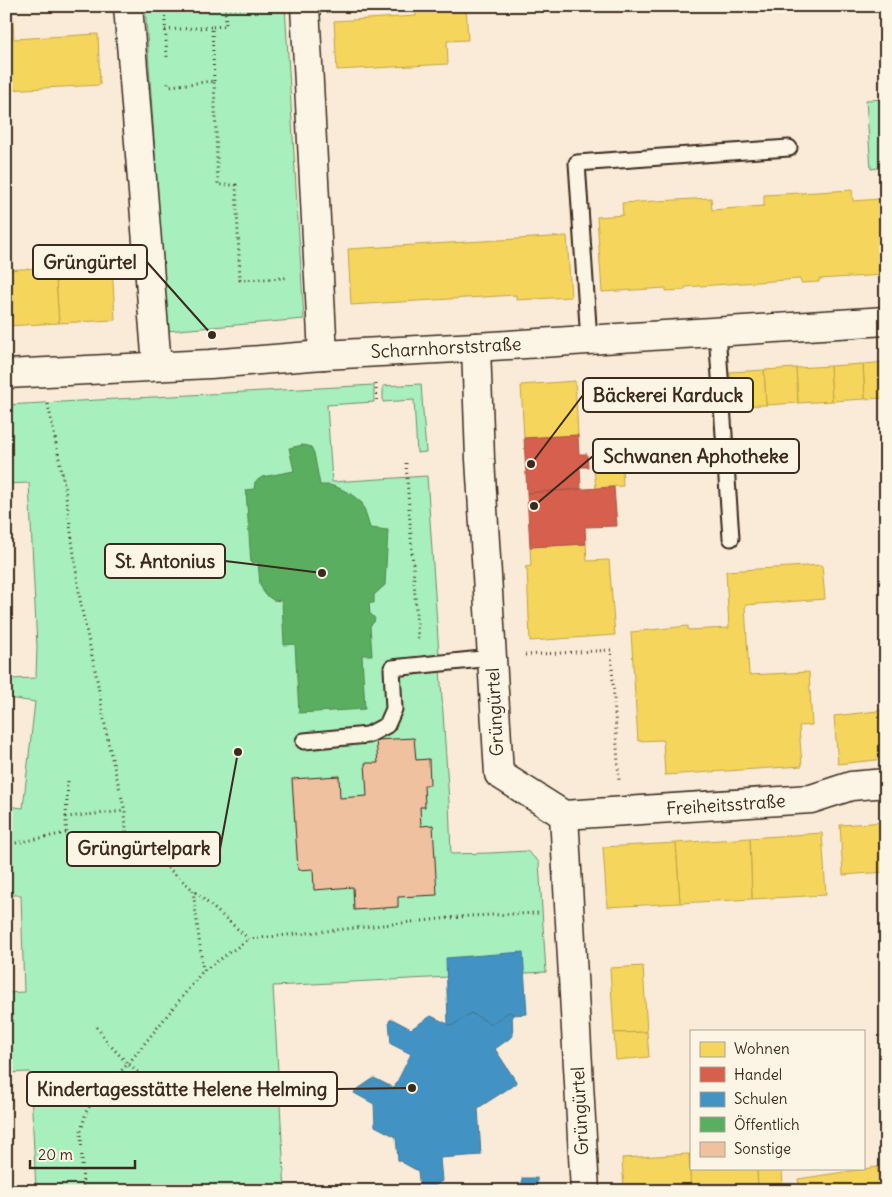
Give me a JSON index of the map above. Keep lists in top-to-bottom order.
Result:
{
  "streets": {
    "street": ["Scharnhorststraße", "Grüngürtel", "Freiheitsstraße"]
  },
  "crossings": [
    ["Scharnhorststraße", "Grüngürtel"],
    ["Grüngürtel", "Freiheitsstraße"]
  ],
  "places": [
    "Grüngürtel",
    "Bäckerei Karduck",
    "Schwanen Aphotheke",
    "St. Antonius",
    "Grüngürtelpark",
    "Kindertagesstätte Helene Helming"
  ],
  "legend": [
    "Wohnen",
    "Handel",
    "Schulen",
    "Öffentlich",
    "Sonstige"
  ],
  "scale_bar": "20 m"
}
